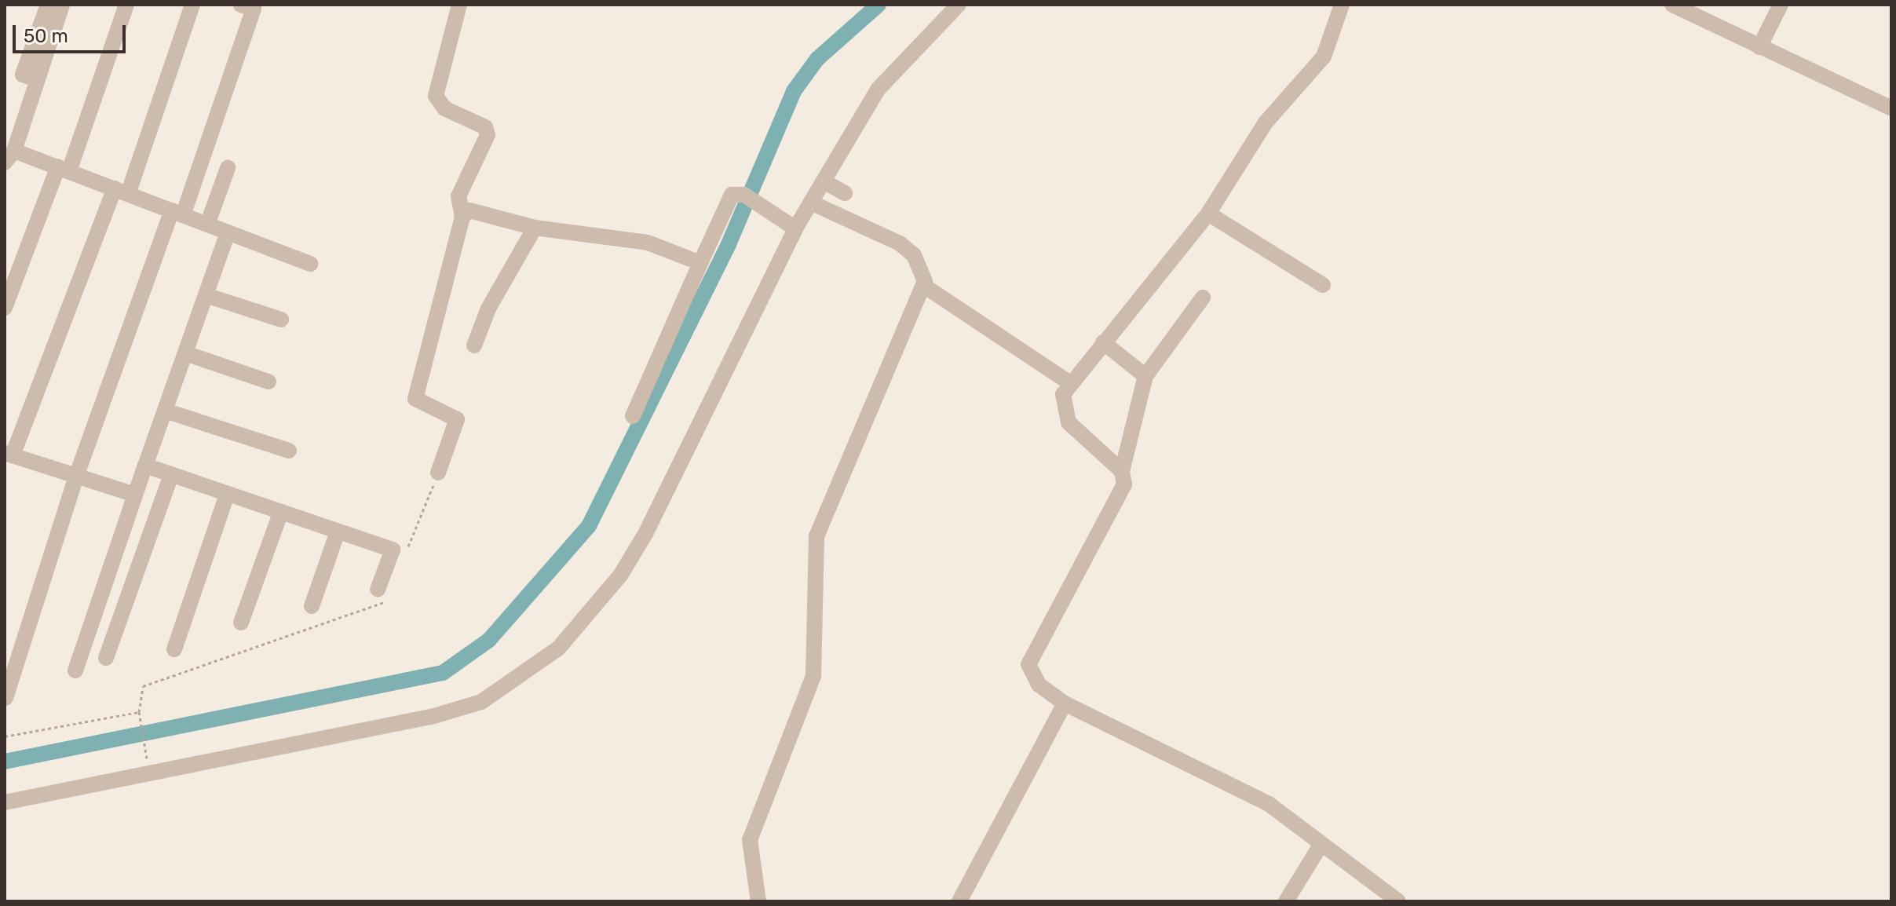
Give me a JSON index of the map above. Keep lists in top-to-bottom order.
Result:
{
  "scale_bar": "50 m"
}
